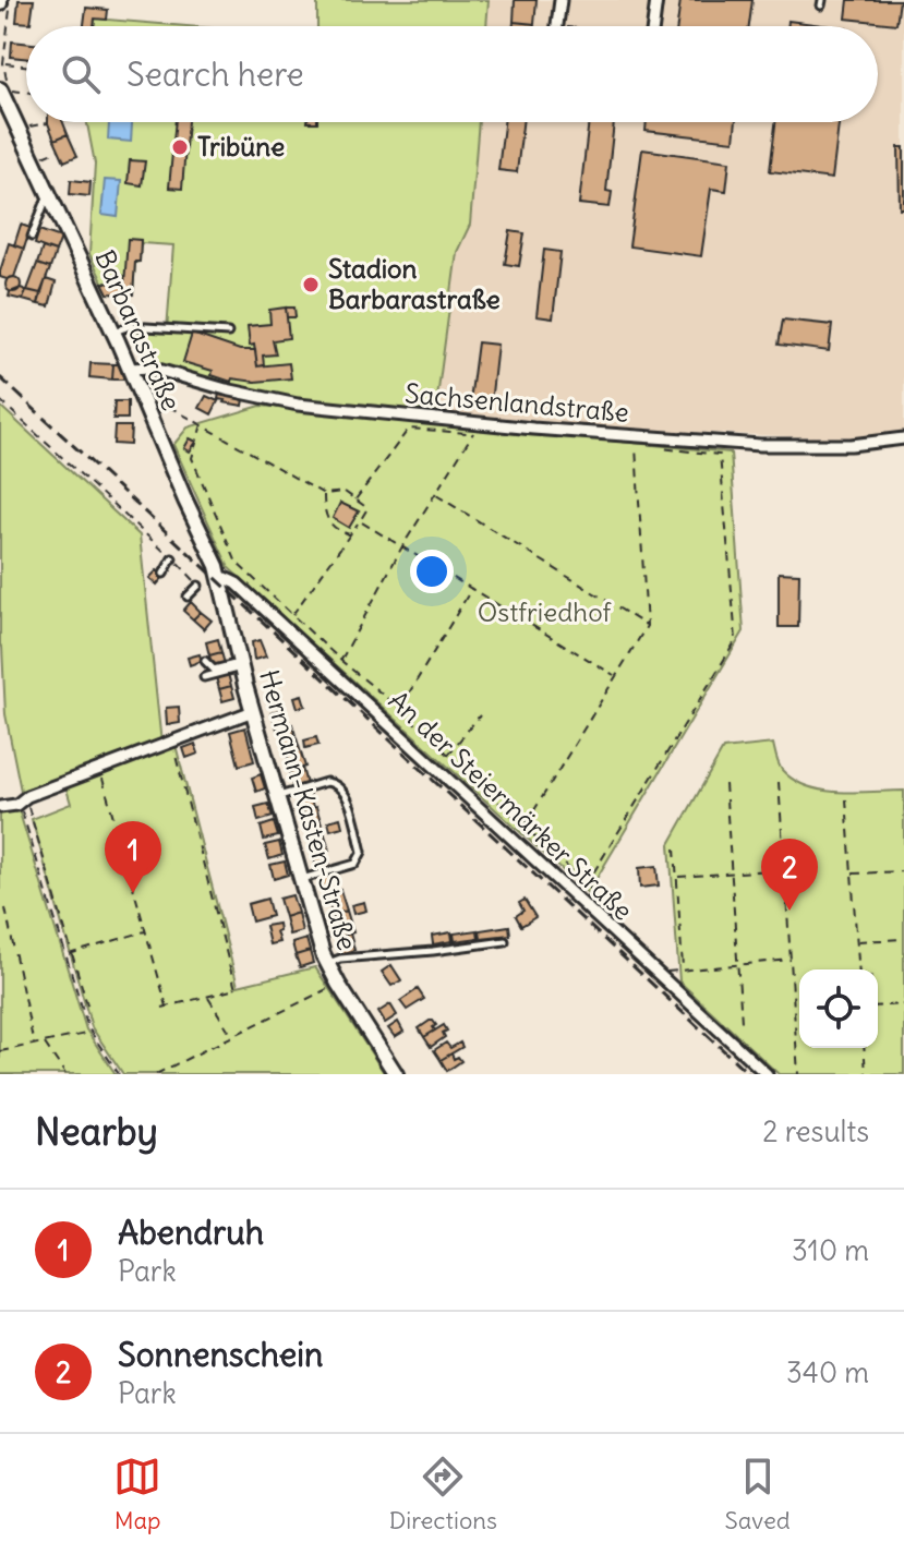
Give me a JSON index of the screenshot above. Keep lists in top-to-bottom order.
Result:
{
  "streets": {
    "street": [
      "Barbarastraße",
      "Sachsenlandstraße",
      "An der Steiermärker Straße",
      "Hermann-Kasten-Straße"
    ]
  },
  "crossings": [
    ["Barbarastraße", "Sachsenlandstraße"],
    ["Barbarastraße", "An der Steiermärker Straße"],
    ["Barbarastraße", "Hermann-Kasten-Straße"]
  ],
  "parks": ["Ostfriedhof"],
  "places": ["Tribüne", "Stadion Barbarastraße"],
  "page": {
    "search": "Search here",
    "pins": ["1", "2"],
    "heading": ["Nearby", "2 results"],
    "list": [
      {
        "mark": "1",
        "name": "Abendruh",
        "note": "Park",
        "value": "310 m"
      },
      {
        "mark": "2",
        "name": "Sonnenschein",
        "note": "Park",
        "value": "340 m"
      }
    ],
    "nav": ["Map", "Directions", "Saved"]
  }
}
